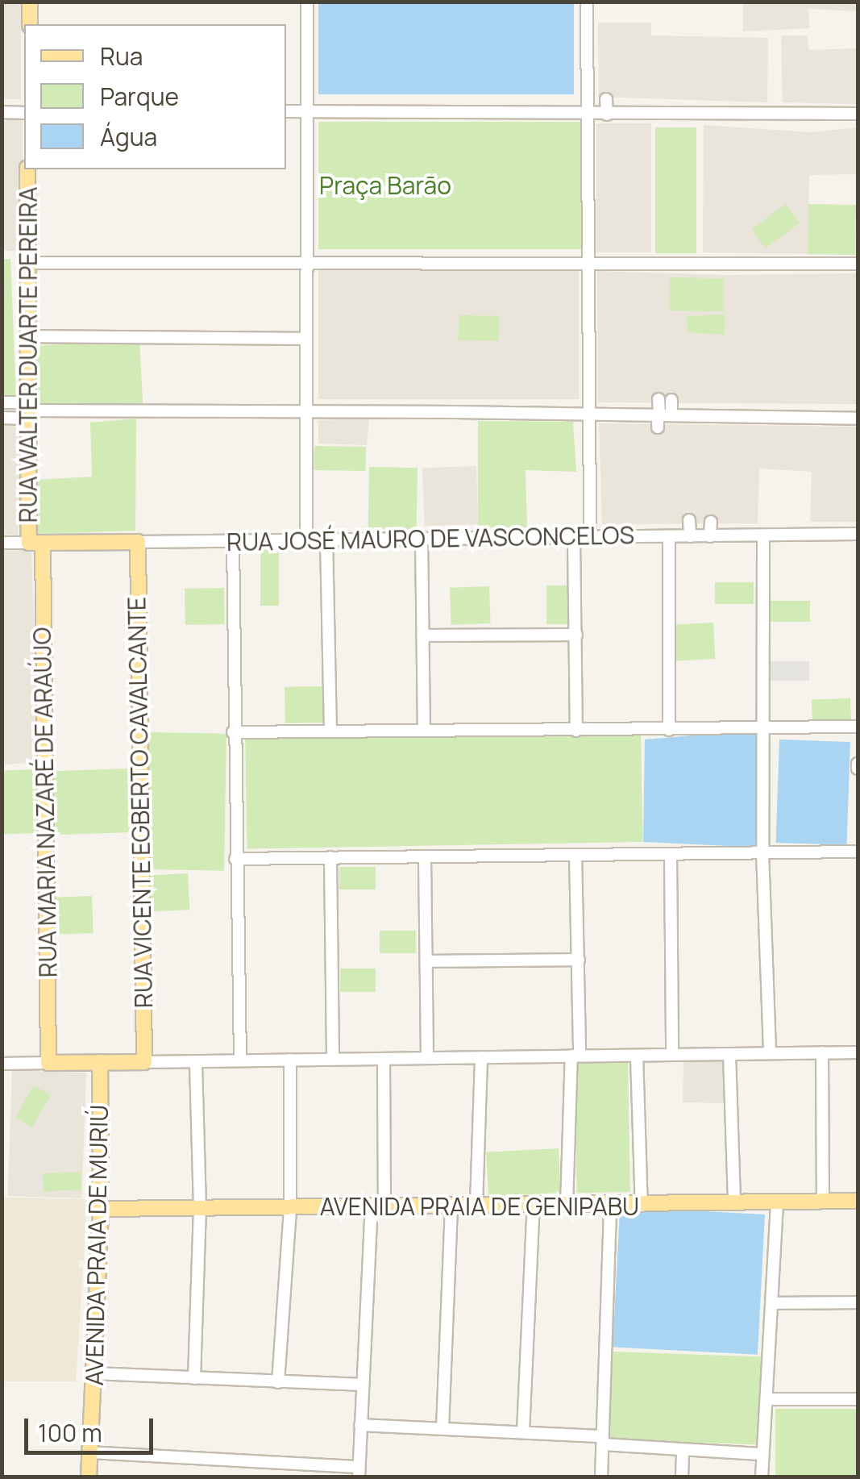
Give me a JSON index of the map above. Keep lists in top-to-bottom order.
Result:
{
  "streets": {
    "main road": [
      "RUA WALTER DUARTE PEREIRA",
      "RUA JOSÉ MAURO DE VASCONCELOS",
      "RUA MARIA NAZARÉ DE ARAÚJO",
      "RUA VICENTE EGBERTO CAVALCANTE",
      "AVENIDA PRAIA DE GENIPABU",
      "AVENIDA PRAIA DE MURIÚ"
    ]
  },
  "crossings": [
    ["RUA WALTER DUARTE PEREIRA", "RUA JOSÉ MAURO DE VASCONCELOS"],
    ["RUA WALTER DUARTE PEREIRA", "RUA MARIA NAZARÉ DE ARAÚJO"],
    ["RUA JOSÉ MAURO DE VASCONCELOS", "RUA MARIA NAZARÉ DE ARAÚJO"],
    ["RUA JOSÉ MAURO DE VASCONCELOS", "RUA VICENTE EGBERTO CAVALCANTE"],
    ["AVENIDA PRAIA DE GENIPABU", "AVENIDA PRAIA DE MURIÚ"]
  ],
  "parks": ["Praça Barão"],
  "legend": ["Rua", "Parque", "Água"],
  "scale_bar": "100 m"
}
